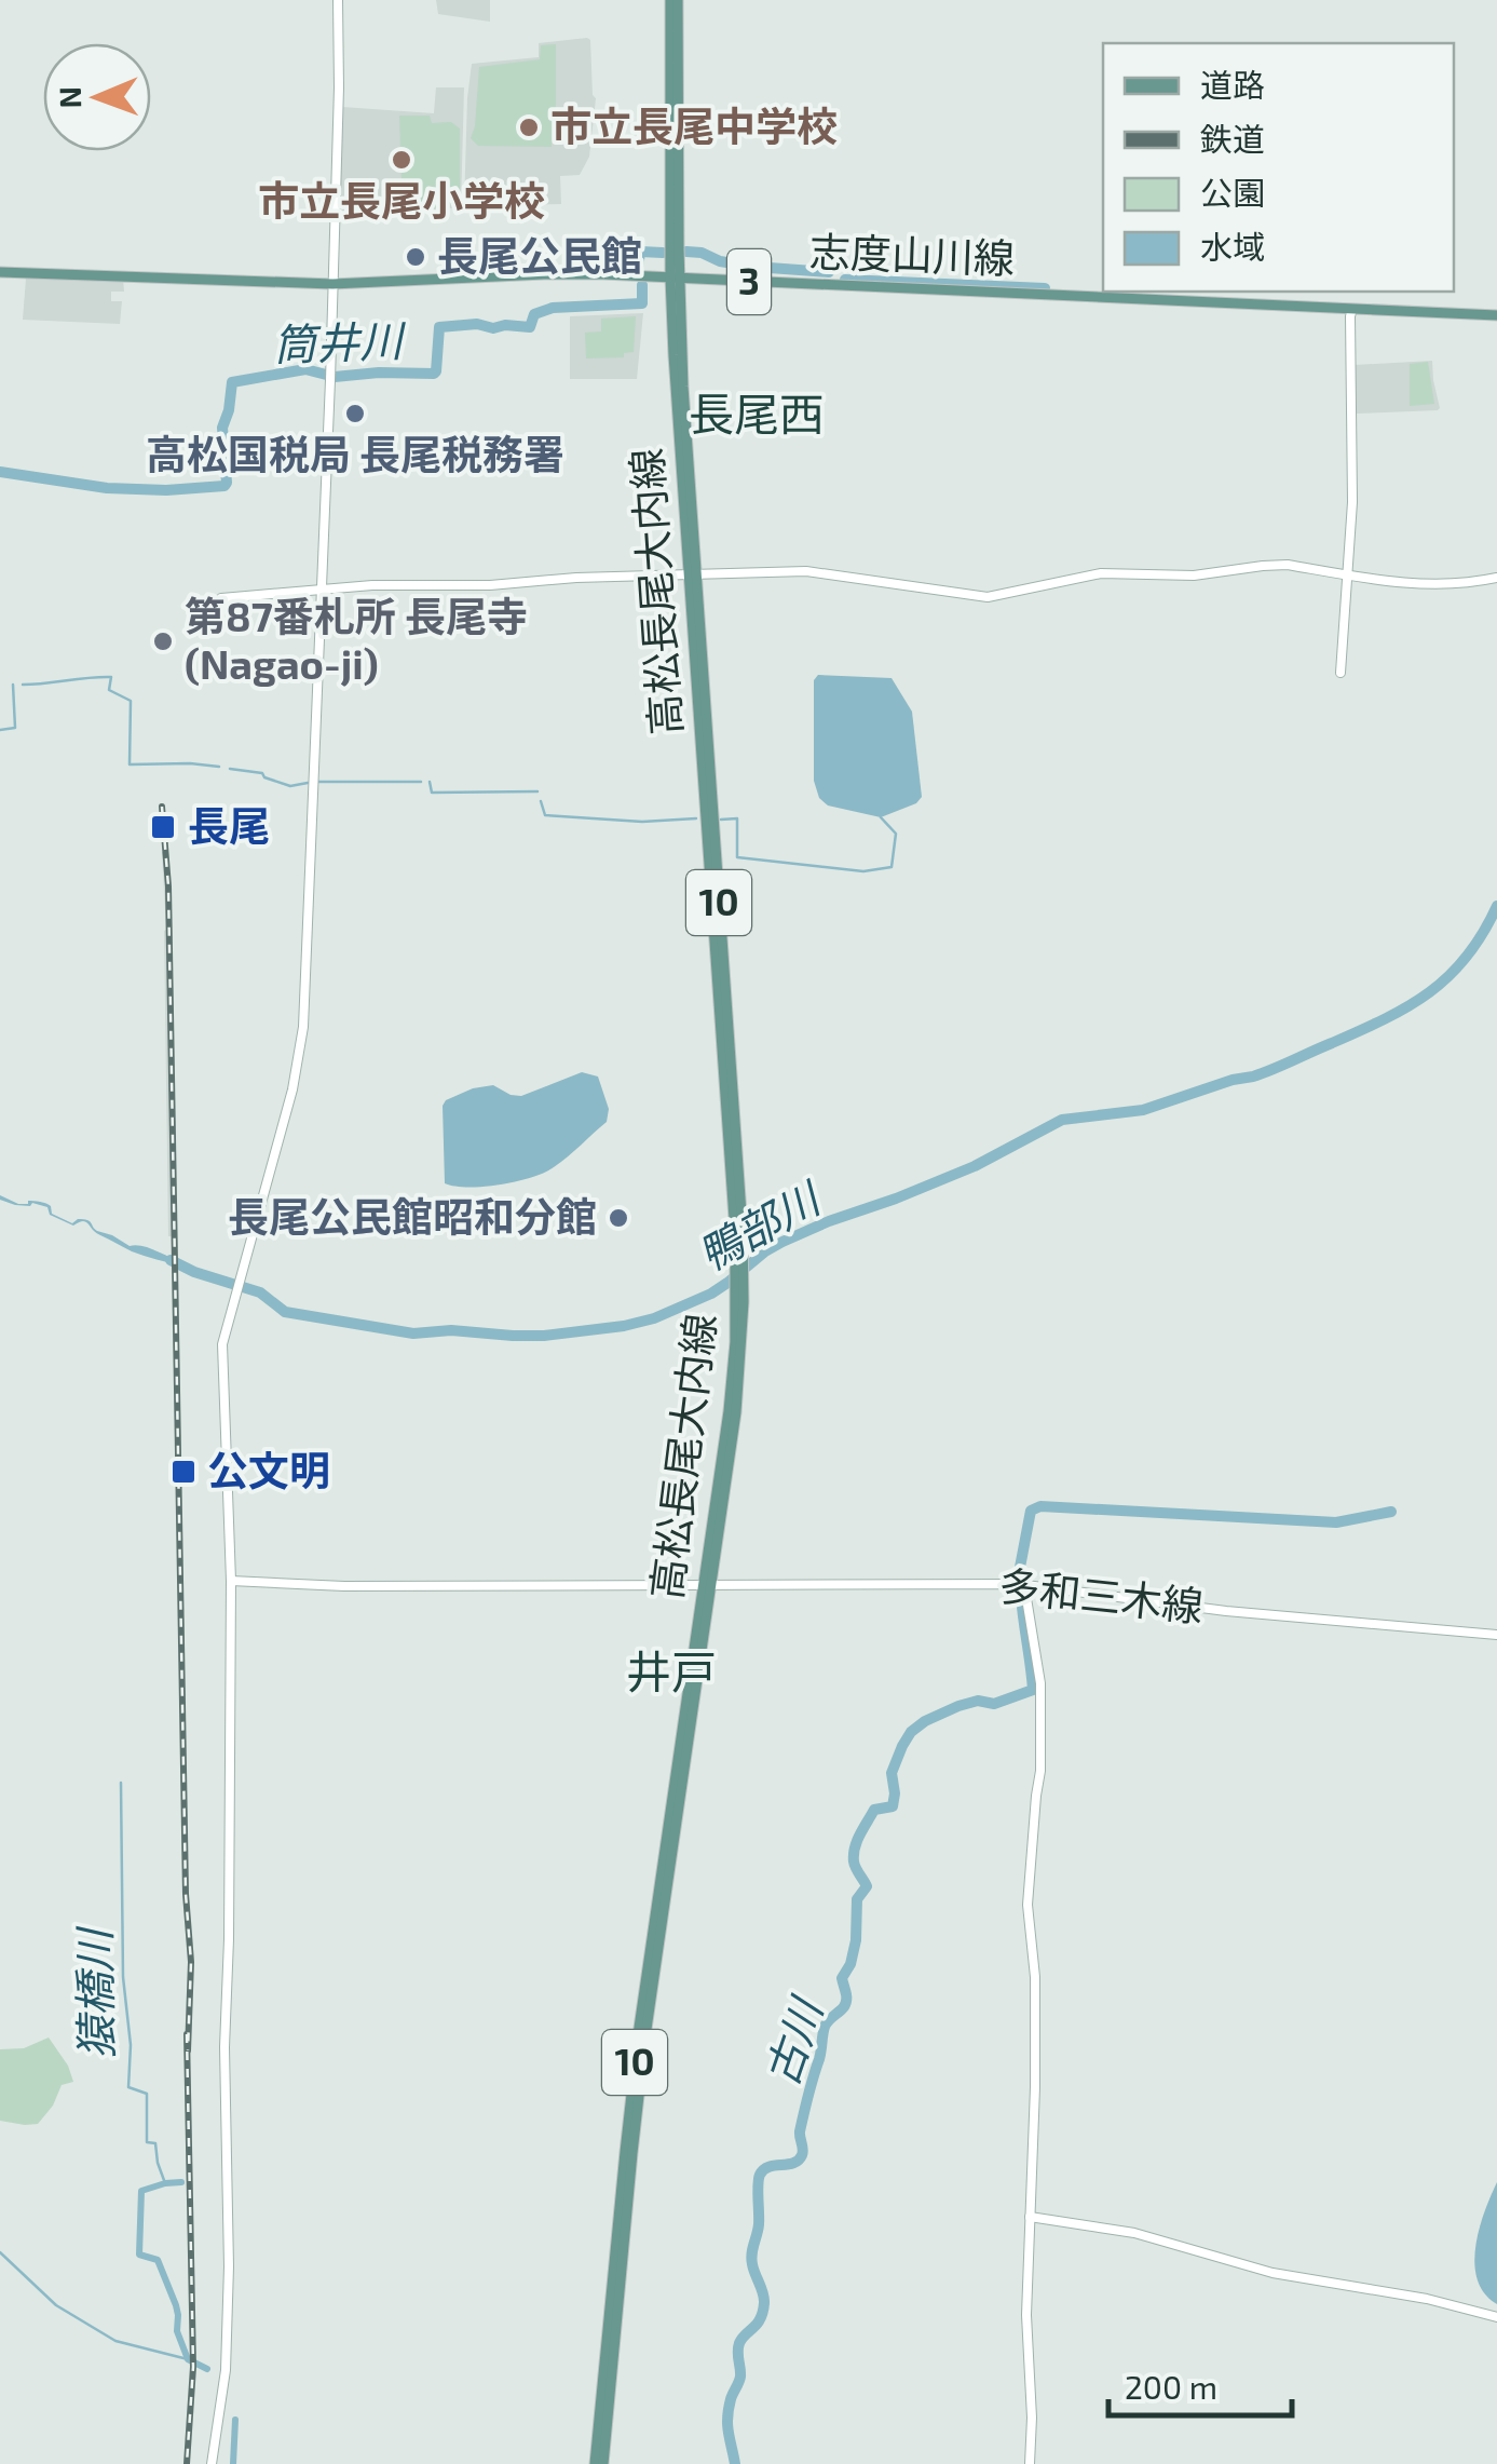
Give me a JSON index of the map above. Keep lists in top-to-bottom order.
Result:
{
  "streets": {
    "main road": [
      "志度山川線",
      "3",
      "高松長尾大内線",
      "10"
    ],
    "street": ["多和三木線"]
  },
  "crossings": [
    ["志度山川線", "高松長尾大内線"],
    ["高松長尾大内線", "多和三木線"]
  ],
  "districts": ["長尾西", "井戸"],
  "water": [
    "筒井川",
    "鴨部川",
    "猿橋川",
    "古川"
  ],
  "places": {
    "other": [
      "市立長尾中学校",
      "市立長尾小学校",
      "長尾公民館",
      "高松国税局 長尾税務署",
      "第87番札所 長尾寺 (Nagao-ji)",
      "長尾公民館昭和分館"
    ],
    "transit": ["長尾", "公文明"]
  },
  "legend": [
    "道路",
    "鉄道",
    "公園",
    "水域"
  ],
  "scale_bar": "200 m",
  "north": "left"
}
